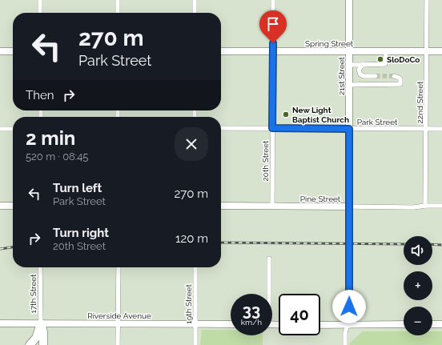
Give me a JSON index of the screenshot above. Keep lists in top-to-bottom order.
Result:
{
  "streets": {
    "main road": [
      "Spring Street",
      "21st Street",
      "Pine Street",
      "Riverside Avenue"
    ],
    "street": [
      "22nd Street",
      "Park Street",
      "20th Street",
      "17th Street",
      "19th Street"
    ]
  },
  "crossings": [
    ["Spring Street", "21st Street"],
    ["Spring Street", "22nd Street"],
    ["Spring Street", "20th Street"],
    ["21st Street", "Park Street"],
    ["21st Street", "Pine Street"],
    ["22nd Street", "Park Street"],
    ["22nd Street", "Pine Street"],
    ["Park Street", "20th Street"],
    ["20th Street", "Pine Street"],
    ["17th Street", "Riverside Avenue"],
    ["19th Street", "Riverside Avenue"]
  ],
  "places": ["SloDoCo", "New Light Baptist Church"],
  "page": {
    "turn": ["270 m", "Park Street"],
    "then": "Then",
    "heading": ["2 min", "520 m · 08:45"],
    "list": [
      {
        "name": "Turn left",
        "note": "Park Street",
        "value": "270 m"
      },
      {
        "name": "Turn right",
        "note": "20th Street",
        "value": "120 m"
      }
    ],
    "map_buttons": ["+", "−"],
    "speed": "33 km/h",
    "limit": "40"
  }
}
